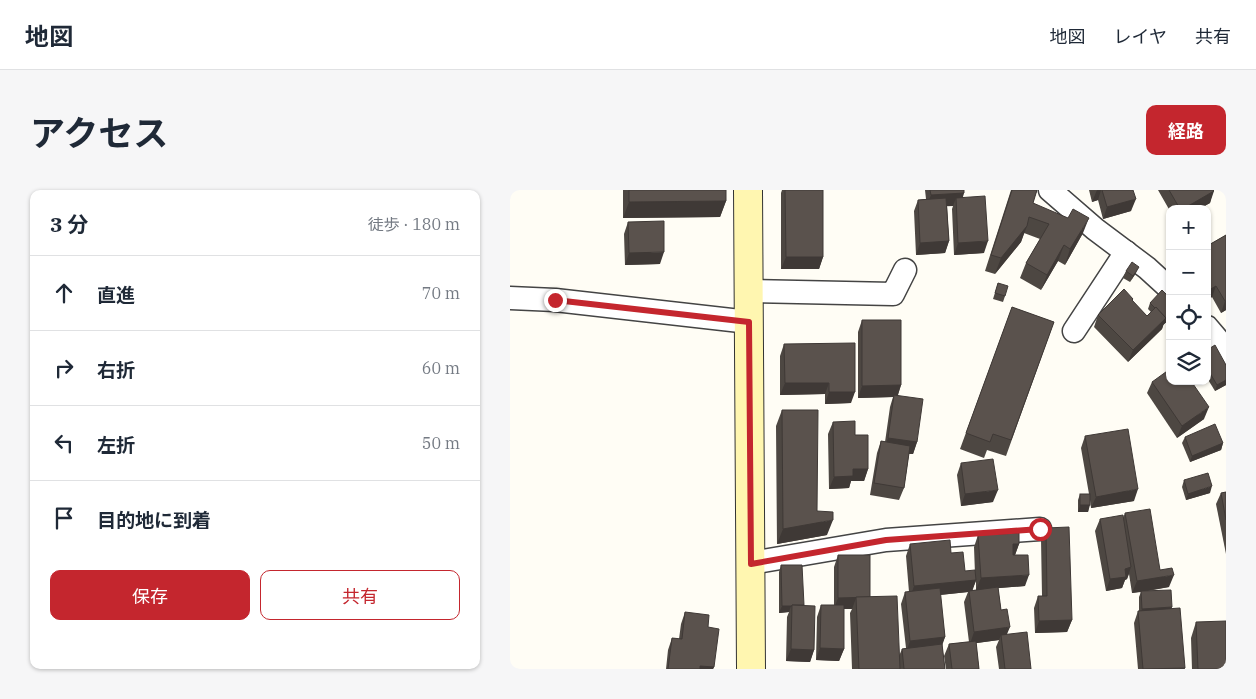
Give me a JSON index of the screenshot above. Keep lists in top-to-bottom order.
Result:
{
  "page": {
    "header": "地図",
    "nav": ["地図", "レイヤ", "共有"],
    "title": "アクセス",
    "buttons": [
      "経路",
      ["保存", "共有"]
    ],
    "heading": ["3 分", "徒歩 · 180 m"],
    "map_buttons": ["+", "−"],
    "list": [
      ["直進", "70 m"],
      ["右折", "60 m"],
      ["左折", "50 m"],
      "目的地に到着"
    ]
  }
}
